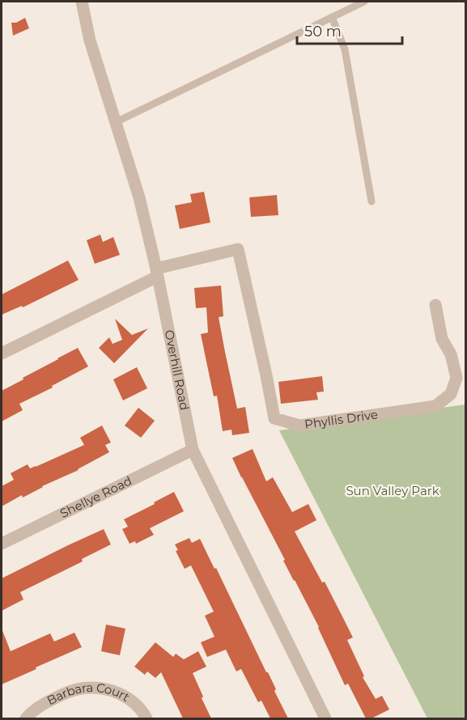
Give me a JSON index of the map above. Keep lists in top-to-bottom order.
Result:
{
  "streets": {
    "street": [
      "Overhill Road",
      "Phyllis Drive",
      "Shellye Road",
      "Barbara Court"
    ]
  },
  "crossings": [
    ["Overhill Road", "Phyllis Drive"],
    ["Overhill Road", "Shellye Road"]
  ],
  "parks": ["Sun Valley Park"],
  "scale_bar": "50 m"
}
